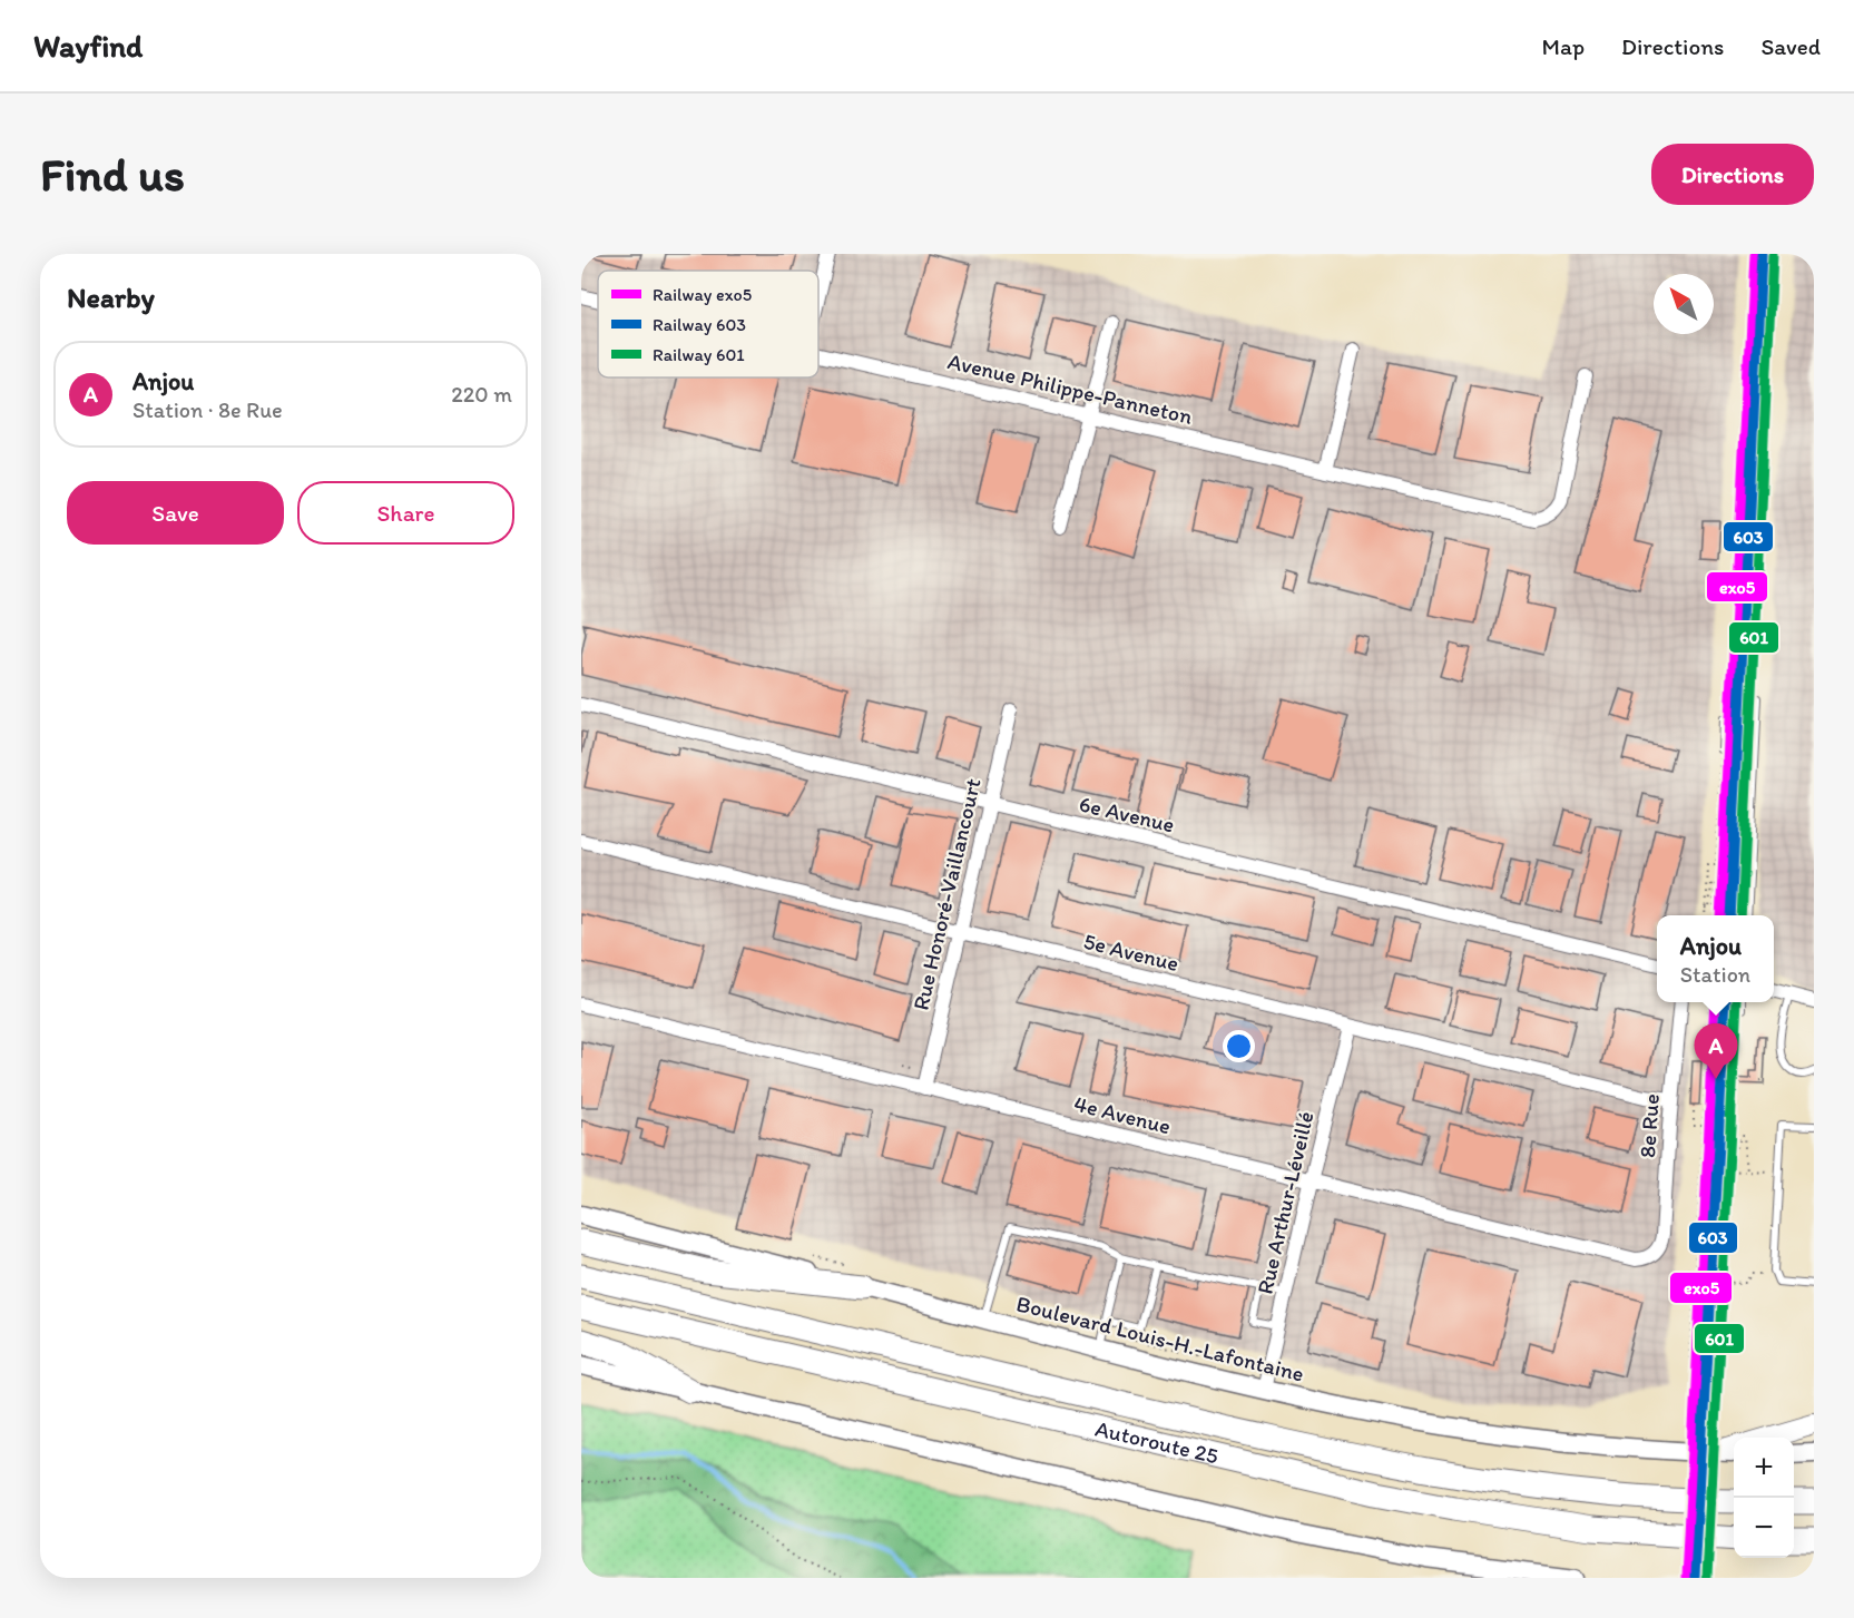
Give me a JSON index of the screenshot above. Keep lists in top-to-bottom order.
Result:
{
  "streets": {
    "highway": ["Autoroute 25"],
    "main road": ["Boulevard Louis-H.-Lafontaine"],
    "street": [
      "Avenue Philippe-Panneton",
      "6e Avenue",
      "Rue Honoré-Vaillancourt",
      "5e Avenue",
      "4e Avenue",
      "8e Rue",
      "Rue Arthur-Léveillé"
    ]
  },
  "crossings": [
    ["6e Avenue", "Rue Honoré-Vaillancourt"],
    ["Rue Honoré-Vaillancourt", "5e Avenue"],
    ["Rue Honoré-Vaillancourt", "4e Avenue"],
    ["5e Avenue", "8e Rue"],
    ["5e Avenue", "Rue Arthur-Léveillé"],
    ["4e Avenue", "8e Rue"],
    ["4e Avenue", "Rue Arthur-Léveillé"],
    ["Rue Arthur-Léveillé", "Boulevard Louis-H.-Lafontaine"]
  ],
  "lines": ["rail line exo5", "rail line 603", "rail line 601"],
  "legend": ["Railway exo5", "Railway 603", "Railway 601"],
  "north": "top left",
  "page": {
    "header": "Wayfind",
    "nav": ["Map", "Directions", "Saved"],
    "buttons": [
      "Directions",
      ["Save", "Share"]
    ],
    "title": "Find us",
    "heading": "Nearby",
    "list": [
      {
        "mark": "A",
        "name": "Anjou",
        "note": "Station · 8e Rue",
        "value": "220 m"
      }
    ],
    "popup": ["Anjou", "Station"],
    "pins": "A",
    "map_buttons": ["+", "−"]
  }
}
